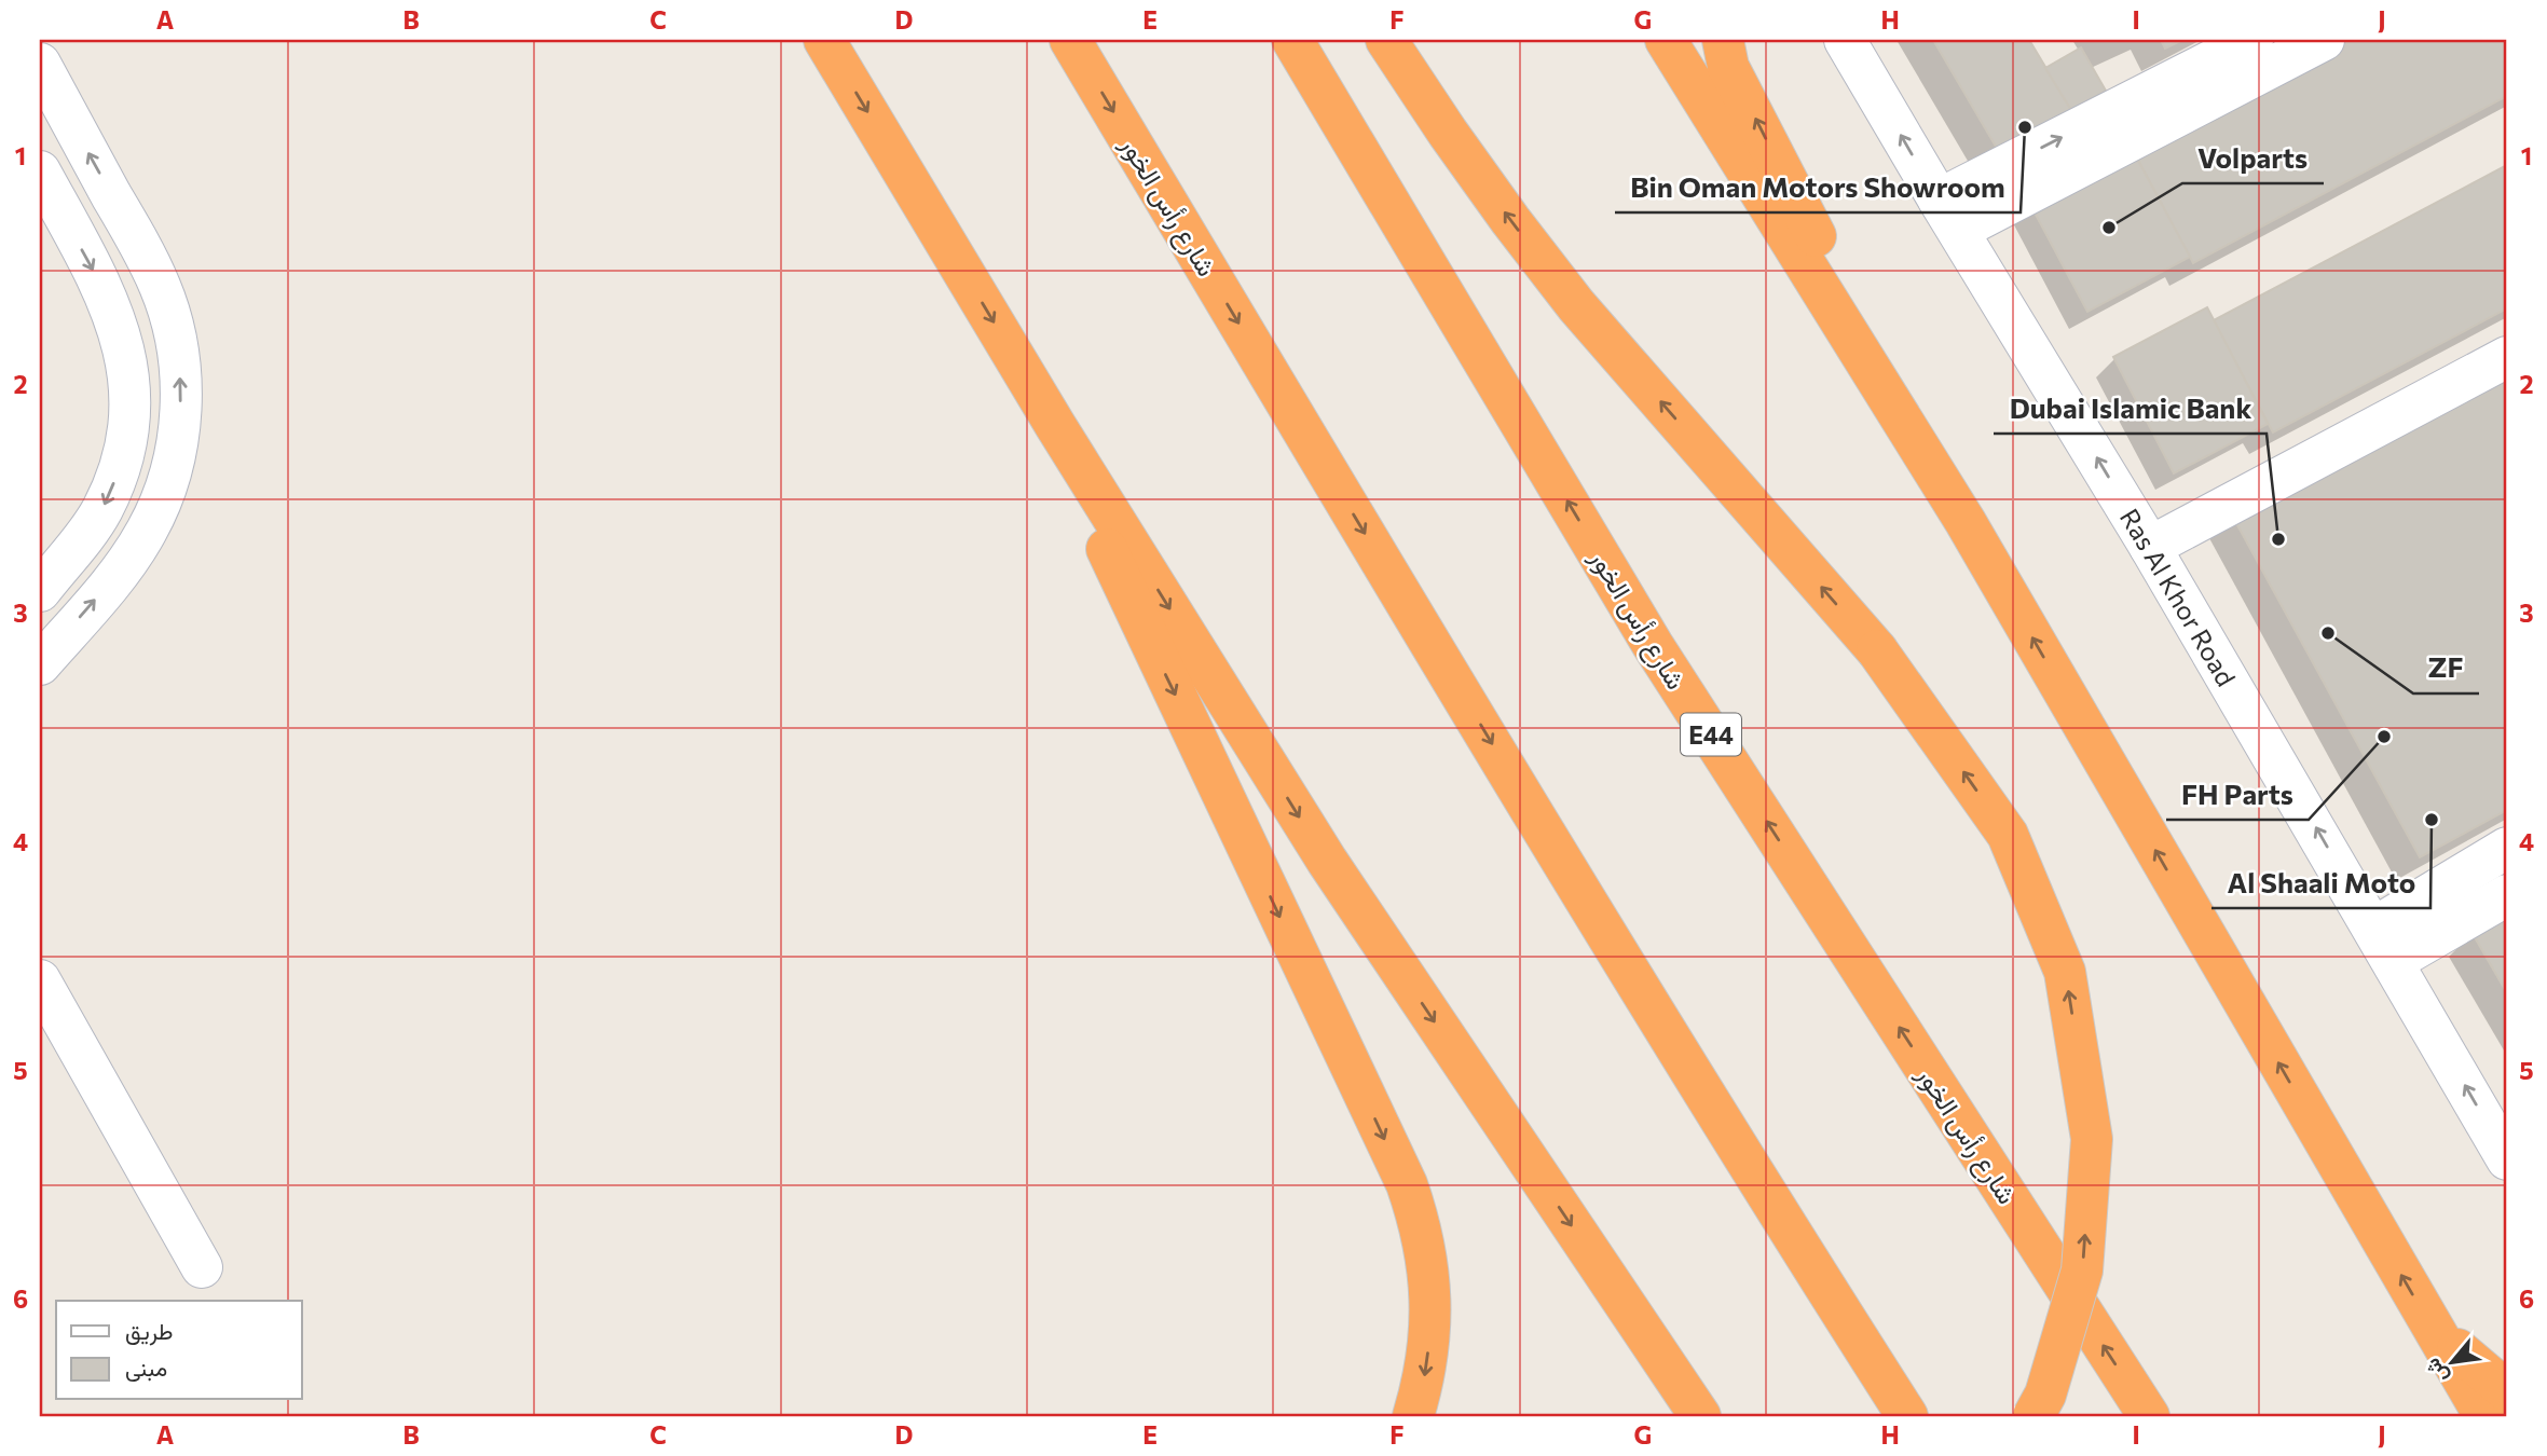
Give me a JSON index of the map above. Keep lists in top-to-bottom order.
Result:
{
  "streets": {
    "highway": ["شارع رأس الخور", "E44"],
    "street": ["Ras Al Khor Road"]
  },
  "one_way": ["Ras Al Khor Road"],
  "places": [
    "Bin Oman Motors Showroom",
    "Volparts",
    "Dubai Islamic Bank",
    "ZF",
    "FH Parts",
    "Al Shaali Moto"
  ],
  "legend": ["طريق", "مبنى"],
  "north": "bottom left",
  "grid": {
    "columns": [
      "A",
      "B",
      "C",
      "D",
      "E",
      "F",
      "G",
      "H",
      "I",
      "J"
    ],
    "rows": [
      "1",
      "2",
      "3",
      "4",
      "5",
      "6"
    ]
  }
}
